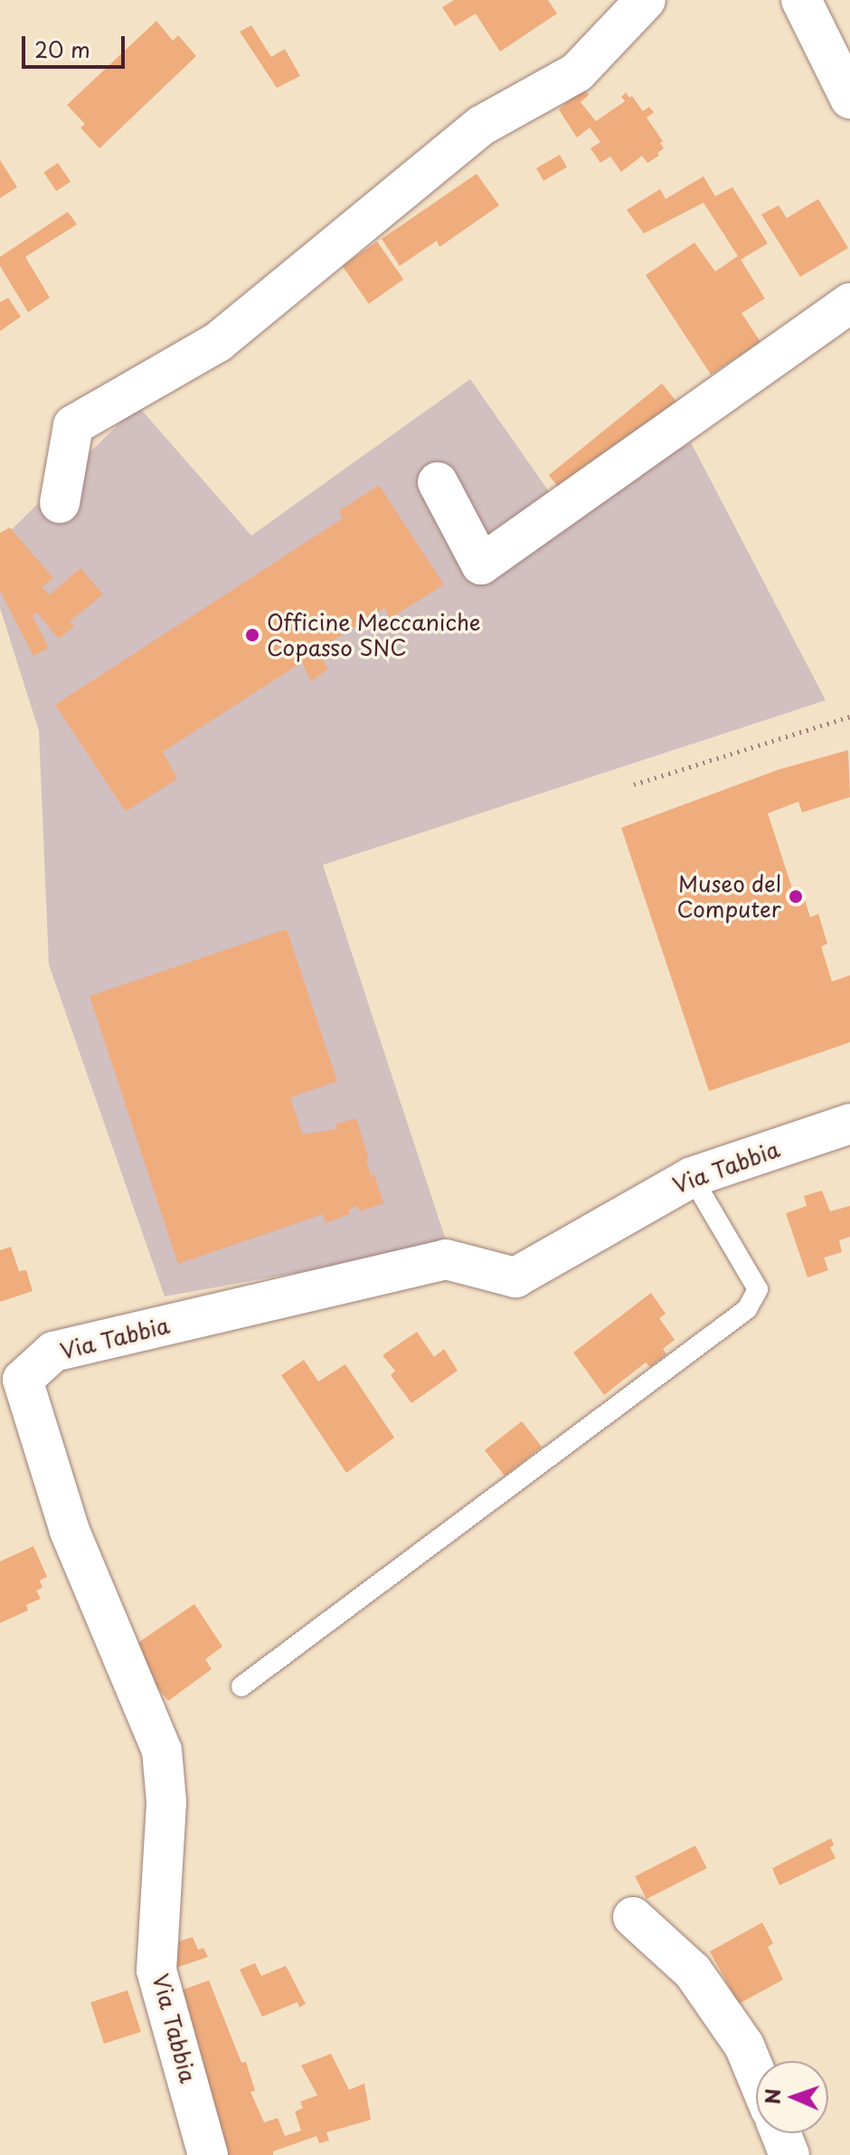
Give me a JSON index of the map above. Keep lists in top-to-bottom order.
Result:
{
  "streets": {
    "street": ["Via Tabbia"]
  },
  "places": ["Officine Meccaniche Copasso SNC", "Museo del Computer"],
  "scale_bar": "20 m",
  "north": "left"
}
